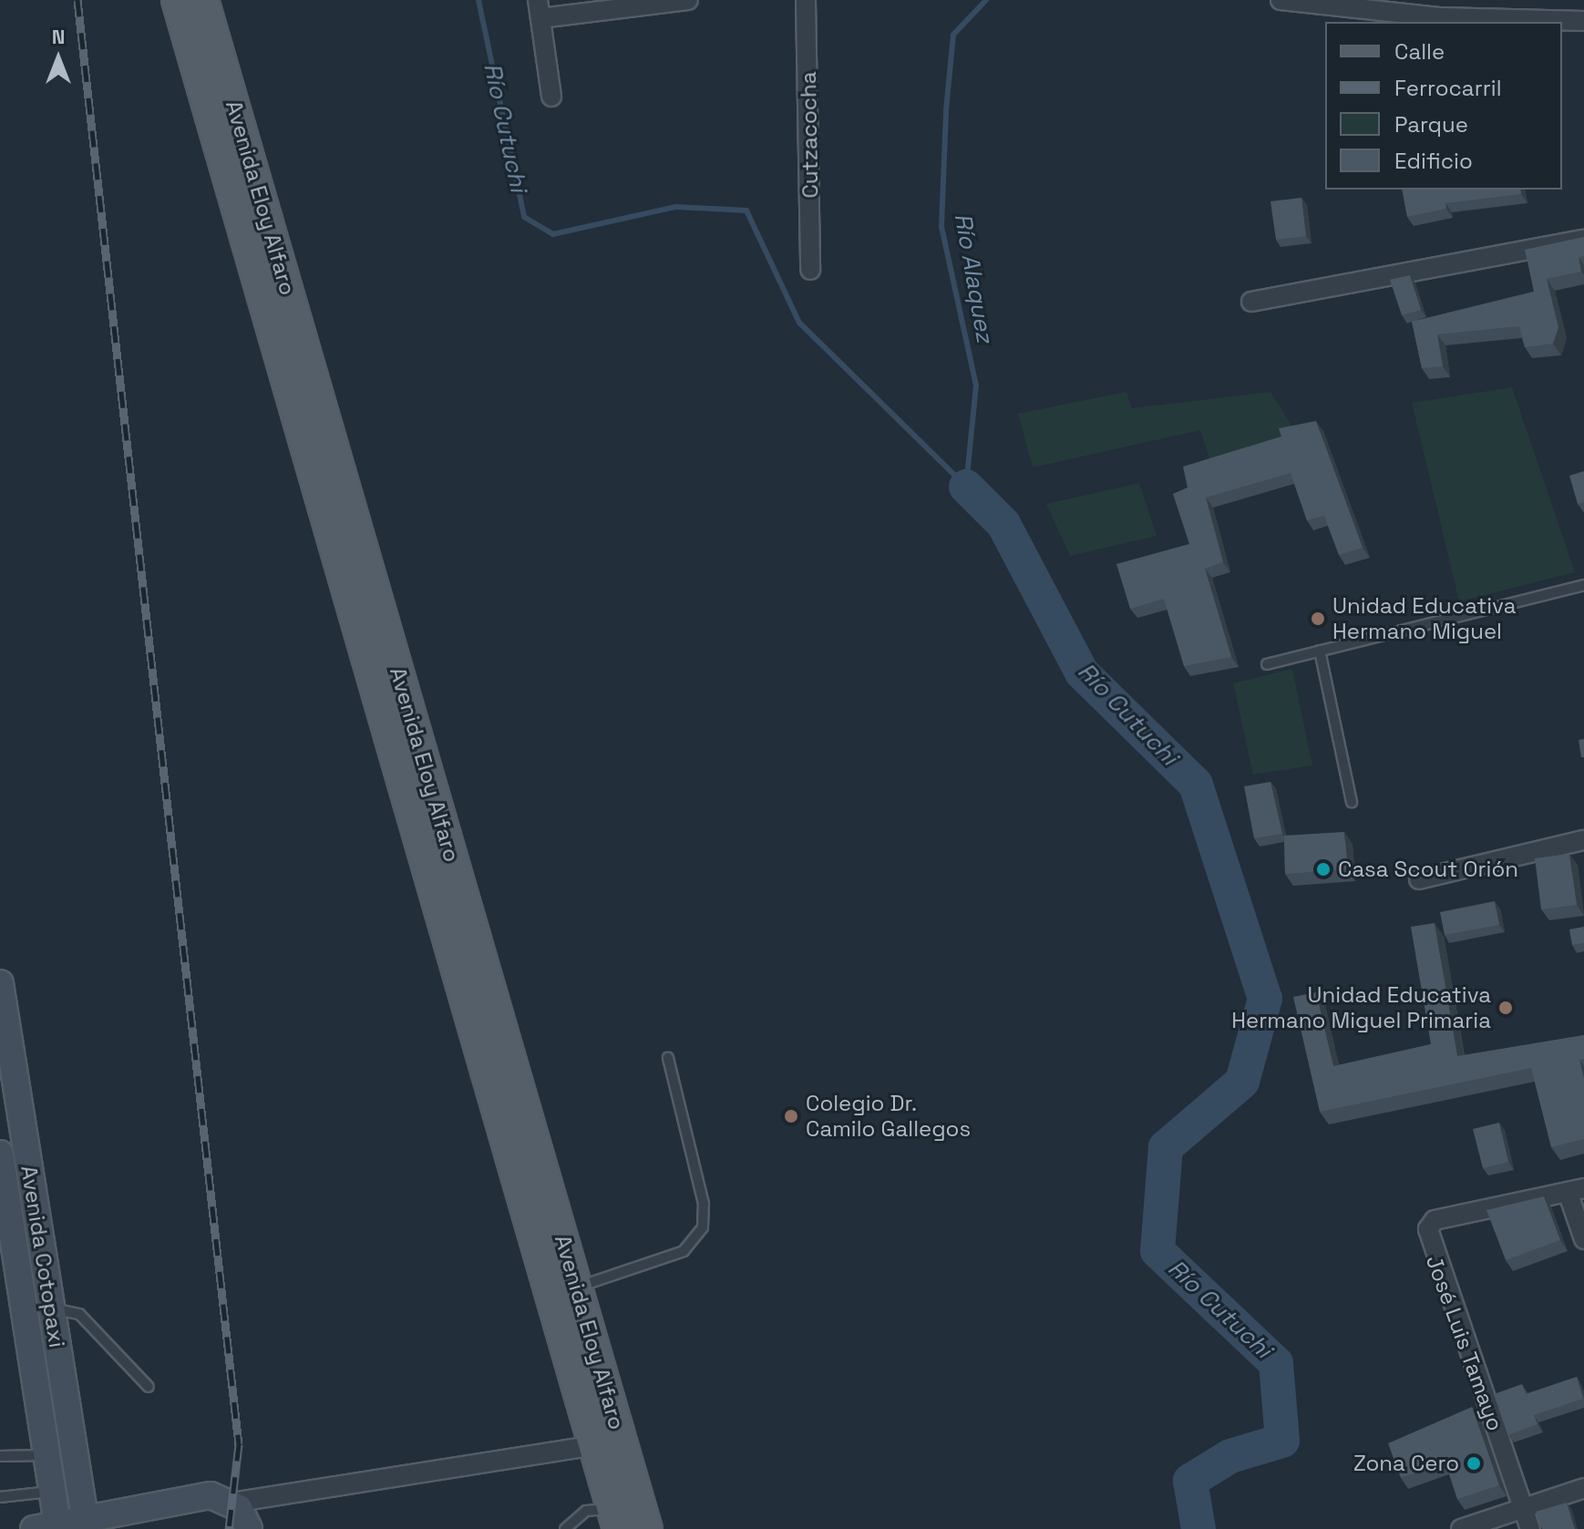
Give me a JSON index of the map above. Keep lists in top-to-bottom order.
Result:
{
  "streets": {
    "main road": ["Avenida Eloy Alfaro", "Avenida Cotopaxi"],
    "street": ["Cutzacocha", "José Luis Tamayo"]
  },
  "water": ["Río Cutuchi", "Río Alaquez"],
  "places": [
    "Unidad Educativa Hermano Miguel",
    "Casa Scout Orión",
    "Unidad Educativa Hermano Miguel Primaria",
    "Colegio Dr. Camilo Gallegos",
    "Zona Cero"
  ],
  "legend": [
    "Calle",
    "Ferrocarril",
    "Parque",
    "Edificio"
  ],
  "north": "top"
}
